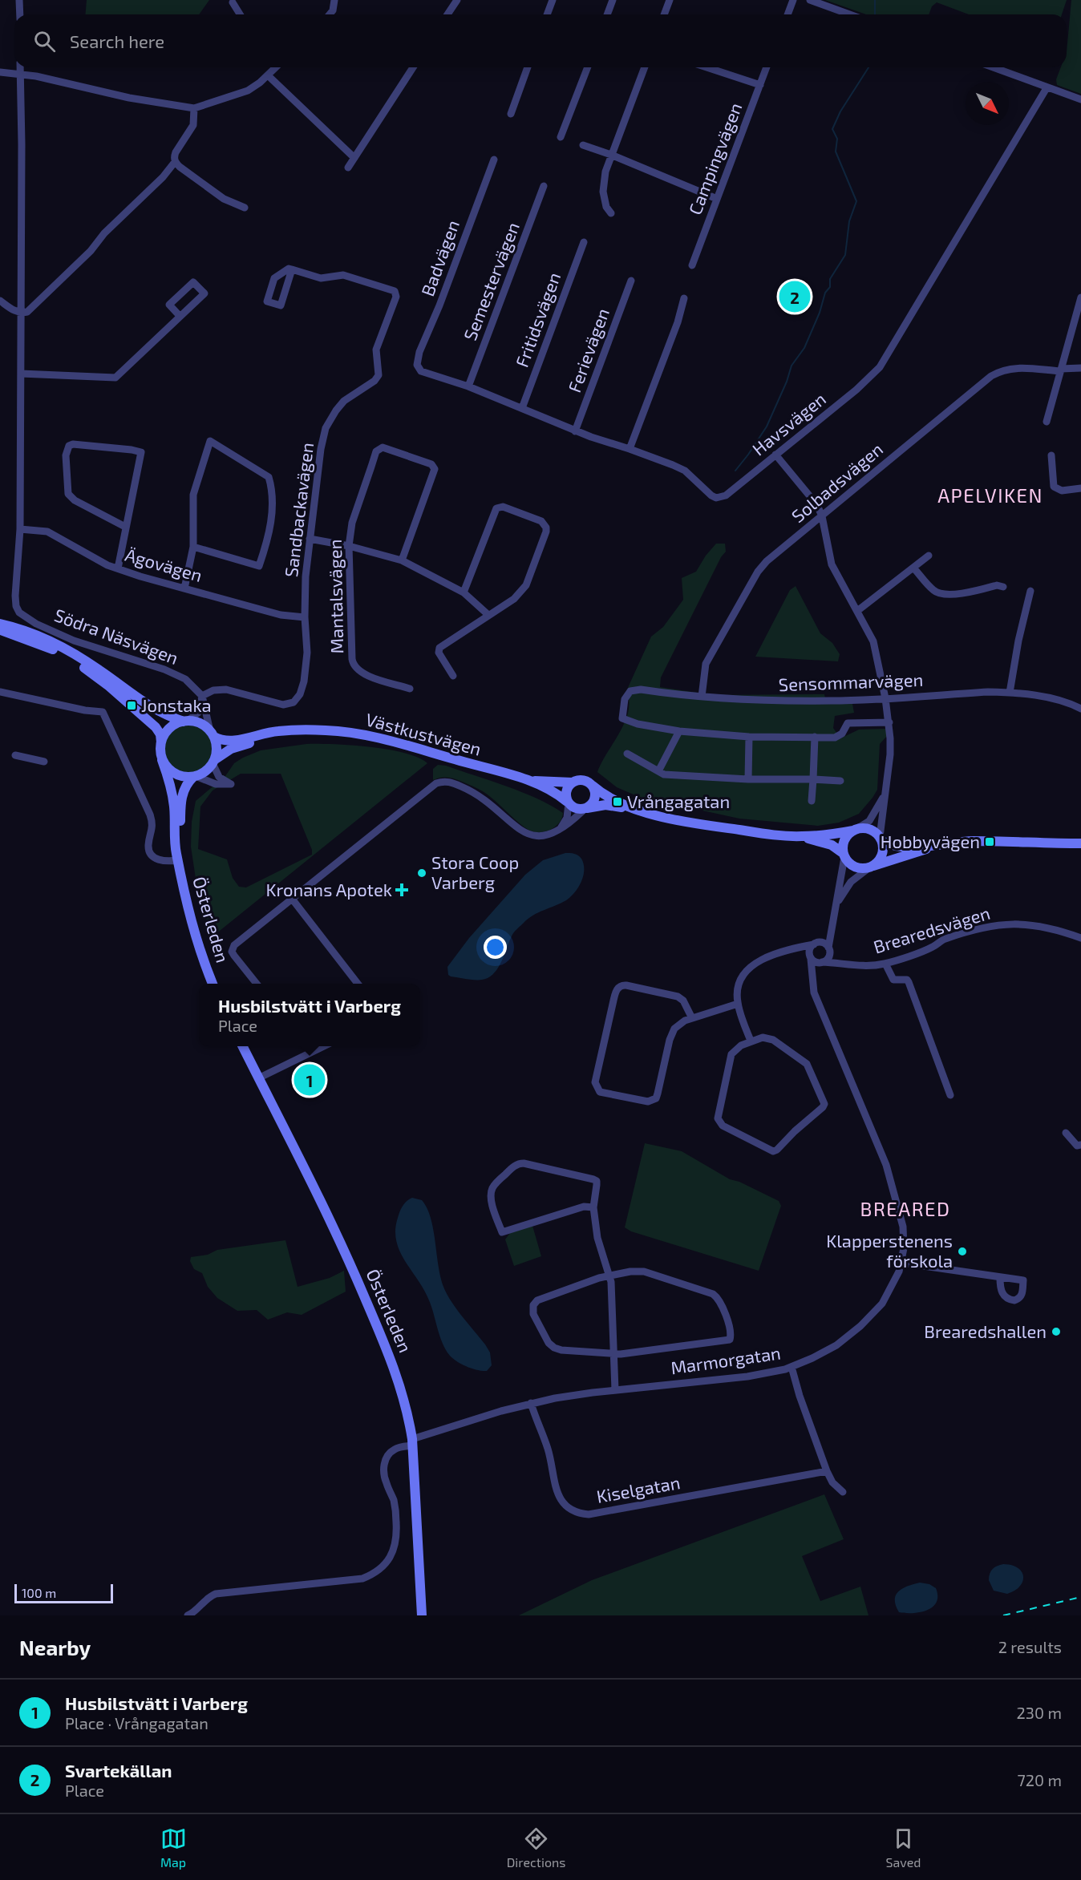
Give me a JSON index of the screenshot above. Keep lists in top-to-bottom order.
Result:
{
  "streets": {
    "main road": ["Västkustvägen", "Österleden"],
    "street": [
      "Campingvägen",
      "Badvägen",
      "Semestervägen",
      "Fritidsvägen",
      "Ferievägen",
      "Havsvägen",
      "Solbadsvägen",
      "Sandbackavägen",
      "Ägovägen",
      "Mantalsvägen",
      "Södra Näsvägen",
      "Sensommarvägen",
      "Brearedsvägen",
      "Marmorgatan",
      "Kiselgatan"
    ]
  },
  "crossings": [
    ["Badvägen", "Havsvägen"],
    ["Semestervägen", "Havsvägen"],
    ["Fritidsvägen", "Havsvägen"],
    ["Ferievägen", "Havsvägen"],
    ["Solbadsvägen", "Sensommarvägen"],
    ["Sandbackavägen", "Ägovägen"],
    ["Sandbackavägen", "Södra Näsvägen"],
    ["Ägovägen", "Södra Näsvägen"],
    ["Västkustvägen", "Österleden"],
    ["Österleden", "Marmorgatan"],
    ["Brearedsvägen", "Marmorgatan"],
    ["Marmorgatan", "Kiselgatan"]
  ],
  "districts": ["APELVIKEN", "BREARED"],
  "places": {
    "transit": ["Jonstaka", "Vrångagatan", "Hobbyvägen"],
    "other": ["Stora Coop Varberg", "Klapperstenens förskola", "Brearedshallen"],
    "health": ["Kronans Apotek"]
  },
  "scale_bar": "100 m",
  "north": "bottom right",
  "page": {
    "search": "Search here",
    "pins": ["2", "1"],
    "popup": ["Husbilstvätt i Varberg", "Place"],
    "scale": "100 m",
    "heading": ["Nearby", "2 results"],
    "list": [
      {
        "mark": "1",
        "name": "Husbilstvätt i Varberg",
        "note": "Place · Vrångagatan",
        "value": "230 m"
      },
      {
        "mark": "2",
        "name": "Svartekällan",
        "note": "Place",
        "value": "720 m"
      }
    ],
    "nav": ["Map", "Directions", "Saved"]
  }
}
